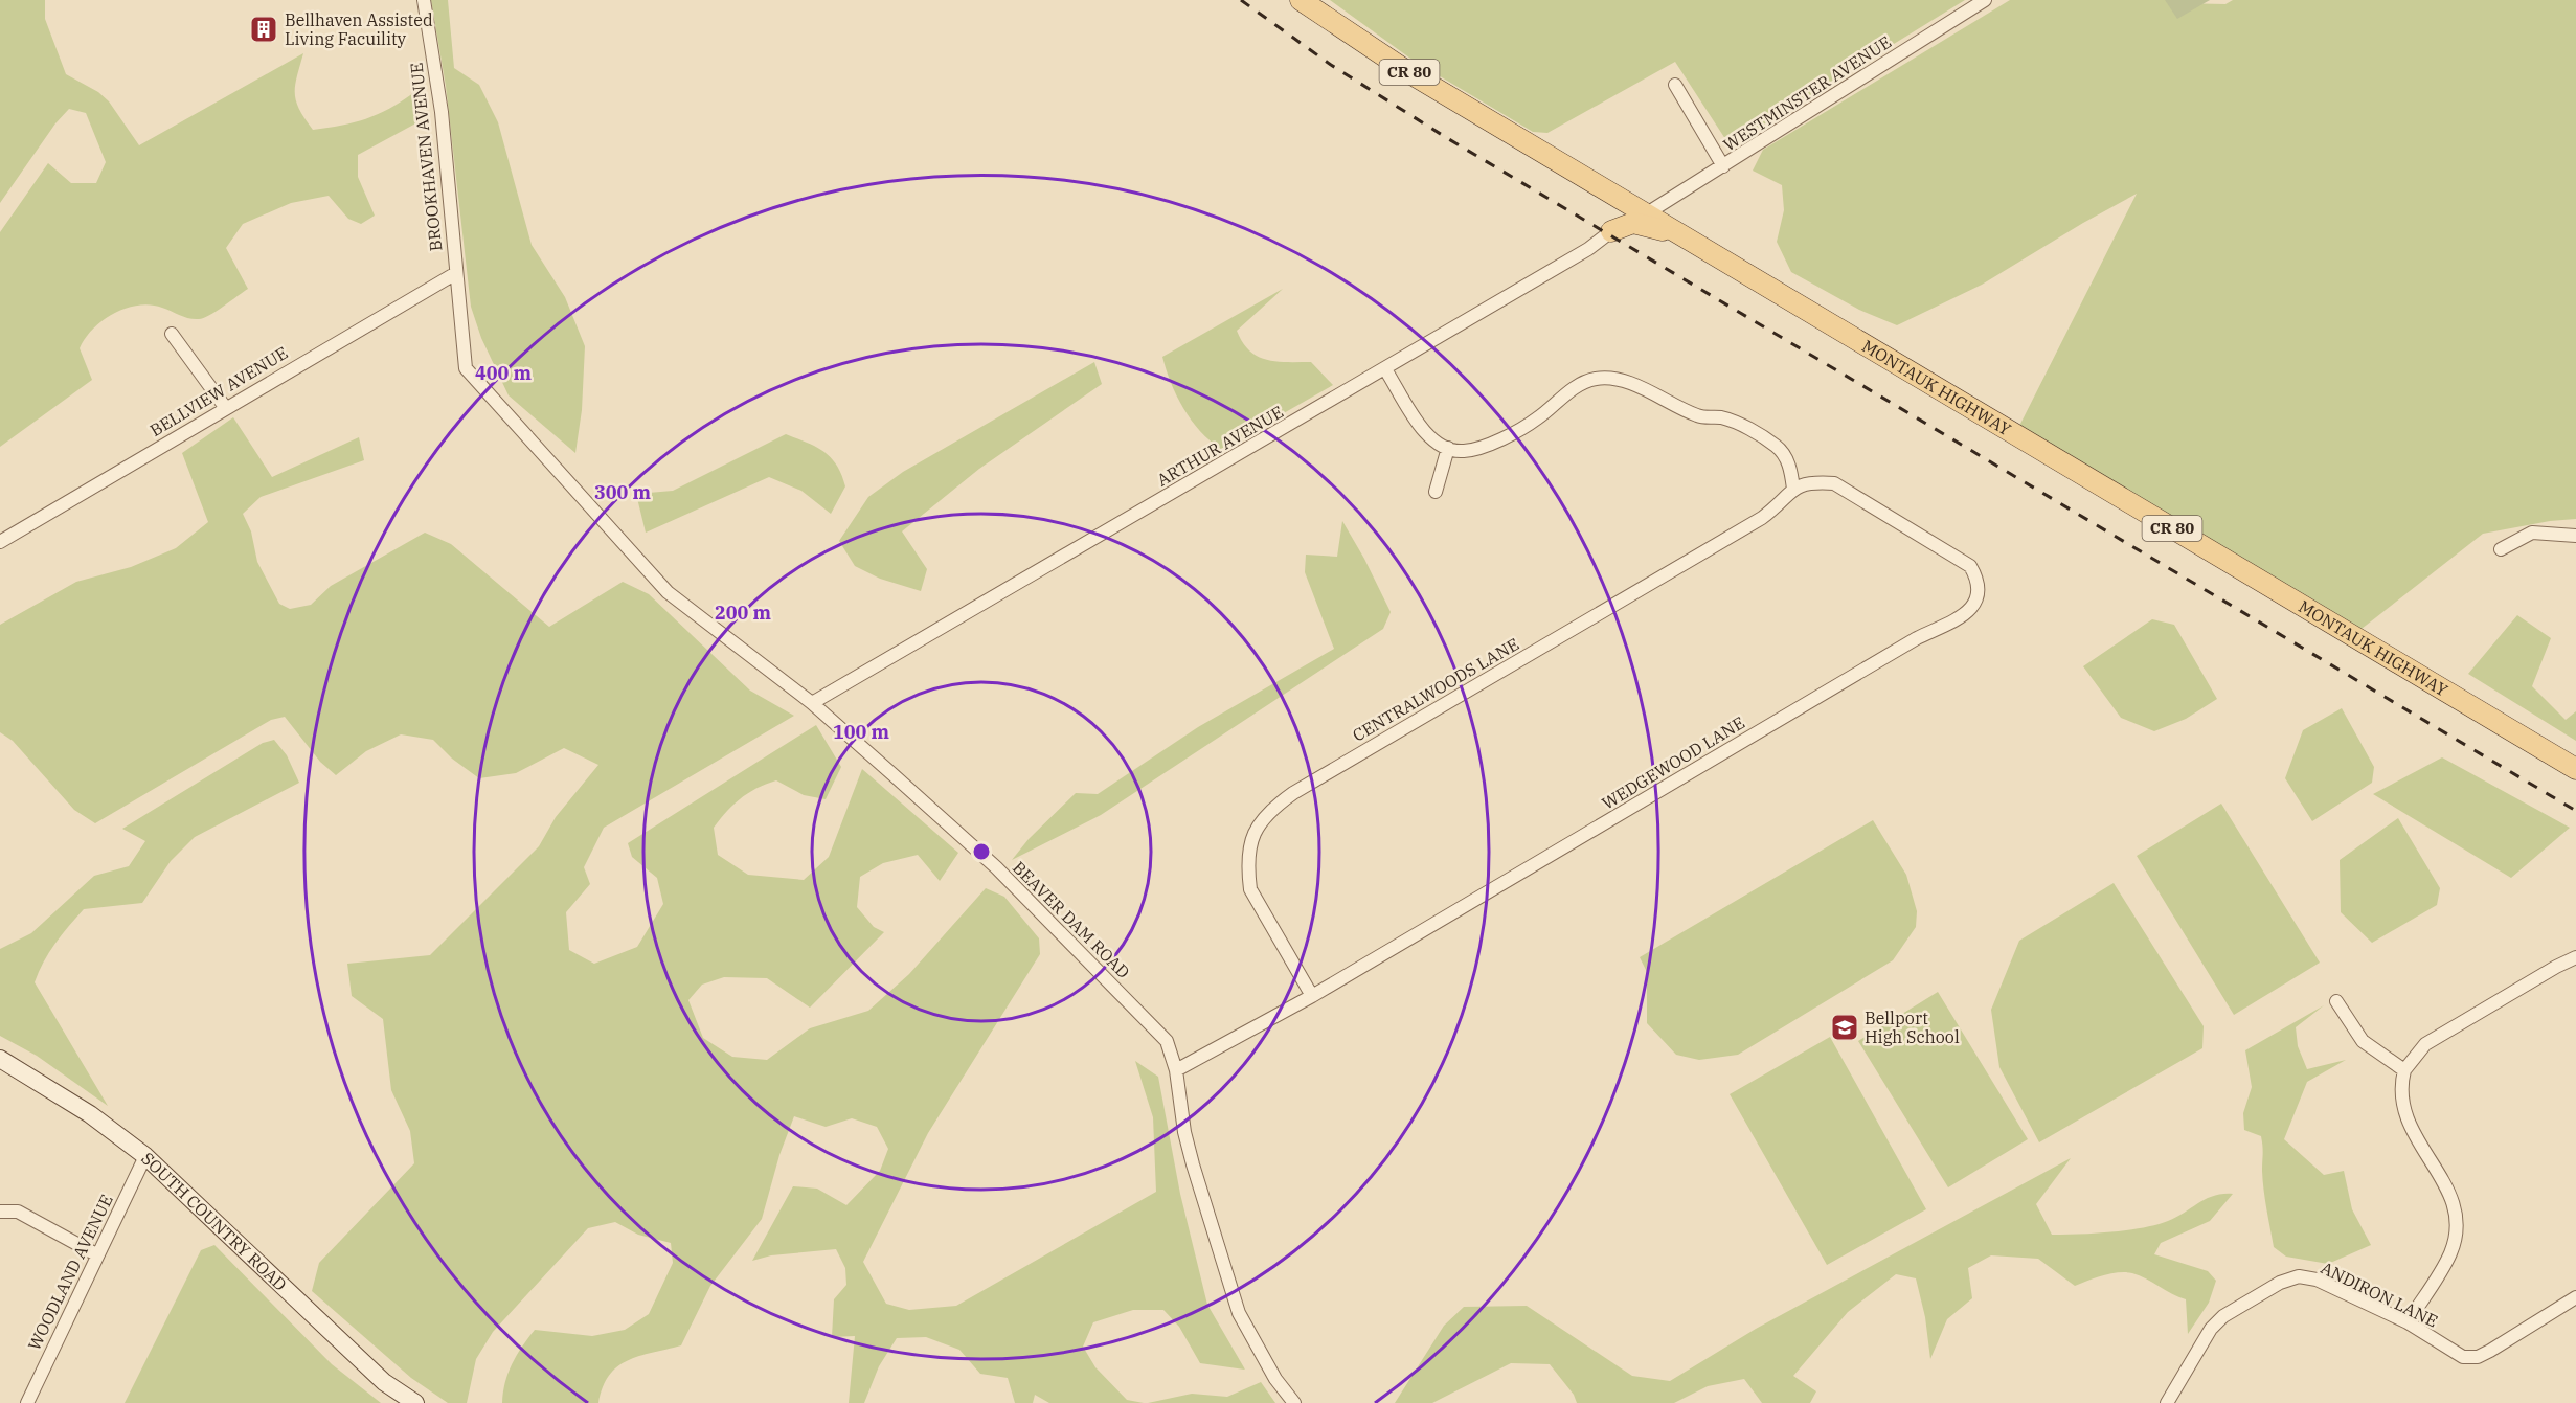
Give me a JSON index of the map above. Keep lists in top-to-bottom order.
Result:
{
  "streets": {
    "main road": ["CR 80", "MONTAUK HIGHWAY", "SOUTH COUNTRY ROAD"],
    "street": [
      "WESTMINSTER AVENUE",
      "BROOKHAVEN AVENUE",
      "BELLVIEW AVENUE",
      "ARTHUR AVENUE",
      "CENTRALWOODS LANE",
      "WEDGEWOOD LANE",
      "BEAVER DAM ROAD",
      "WOODLAND AVENUE",
      "ANDIRON LANE"
    ]
  },
  "crossings": [
    ["WESTMINSTER AVENUE", "MONTAUK HIGHWAY"],
    ["WESTMINSTER AVENUE", "ARTHUR AVENUE"],
    ["BROOKHAVEN AVENUE", "BELLVIEW AVENUE"],
    ["BROOKHAVEN AVENUE", "BEAVER DAM ROAD"],
    ["MONTAUK HIGHWAY", "ARTHUR AVENUE"],
    ["BELLVIEW AVENUE", "BEAVER DAM ROAD"],
    ["ARTHUR AVENUE", "BEAVER DAM ROAD"],
    ["CENTRALWOODS LANE", "WEDGEWOOD LANE"],
    ["WEDGEWOOD LANE", "BEAVER DAM ROAD"],
    ["SOUTH COUNTRY ROAD", "WOODLAND AVENUE"]
  ],
  "places": {
    "building": ["Bellhaven Assisted Living Facuility"],
    "school or university": ["Bellport High School"]
  },
  "rings": [
    "400 m",
    "300 m",
    "200 m",
    "100 m"
  ]
}
